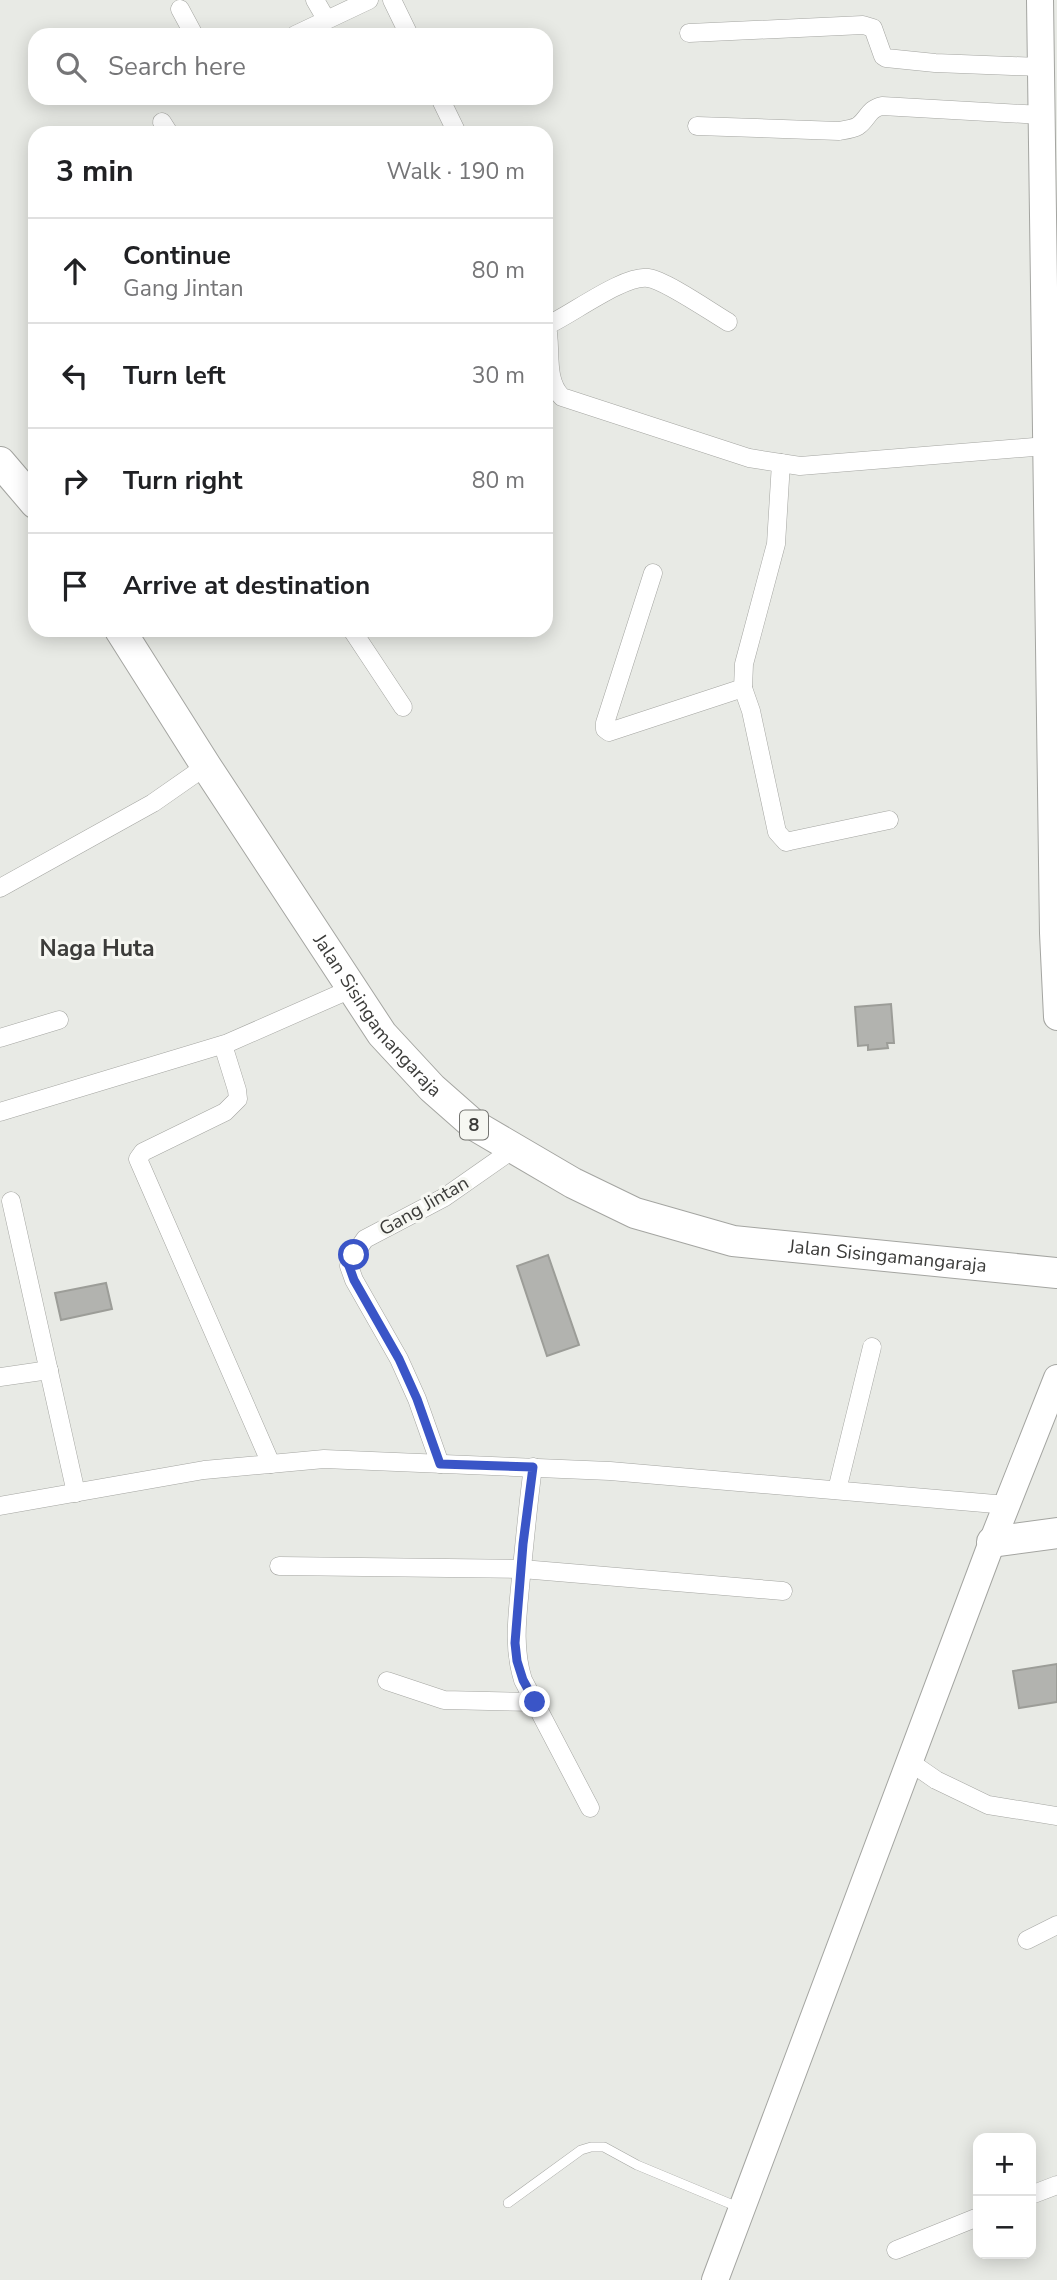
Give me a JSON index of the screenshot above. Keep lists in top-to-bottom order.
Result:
{
  "streets": {
    "highway": ["Jalan Sisingamangaraja", "8"],
    "street": ["Gang Jintan"]
  },
  "crossings": [
    ["Jalan Sisingamangaraja", "Gang Jintan"]
  ],
  "districts": ["Naga Huta"],
  "page": {
    "search": "Search here",
    "heading": ["3 min", "Walk · 190 m"],
    "list": [
      ["Continue", "Gang Jintan", "80 m"],
      ["Turn left", "30 m"],
      ["Turn right", "80 m"],
      "Arrive at destination"
    ],
    "map_buttons": ["+", "−"]
  }
}
